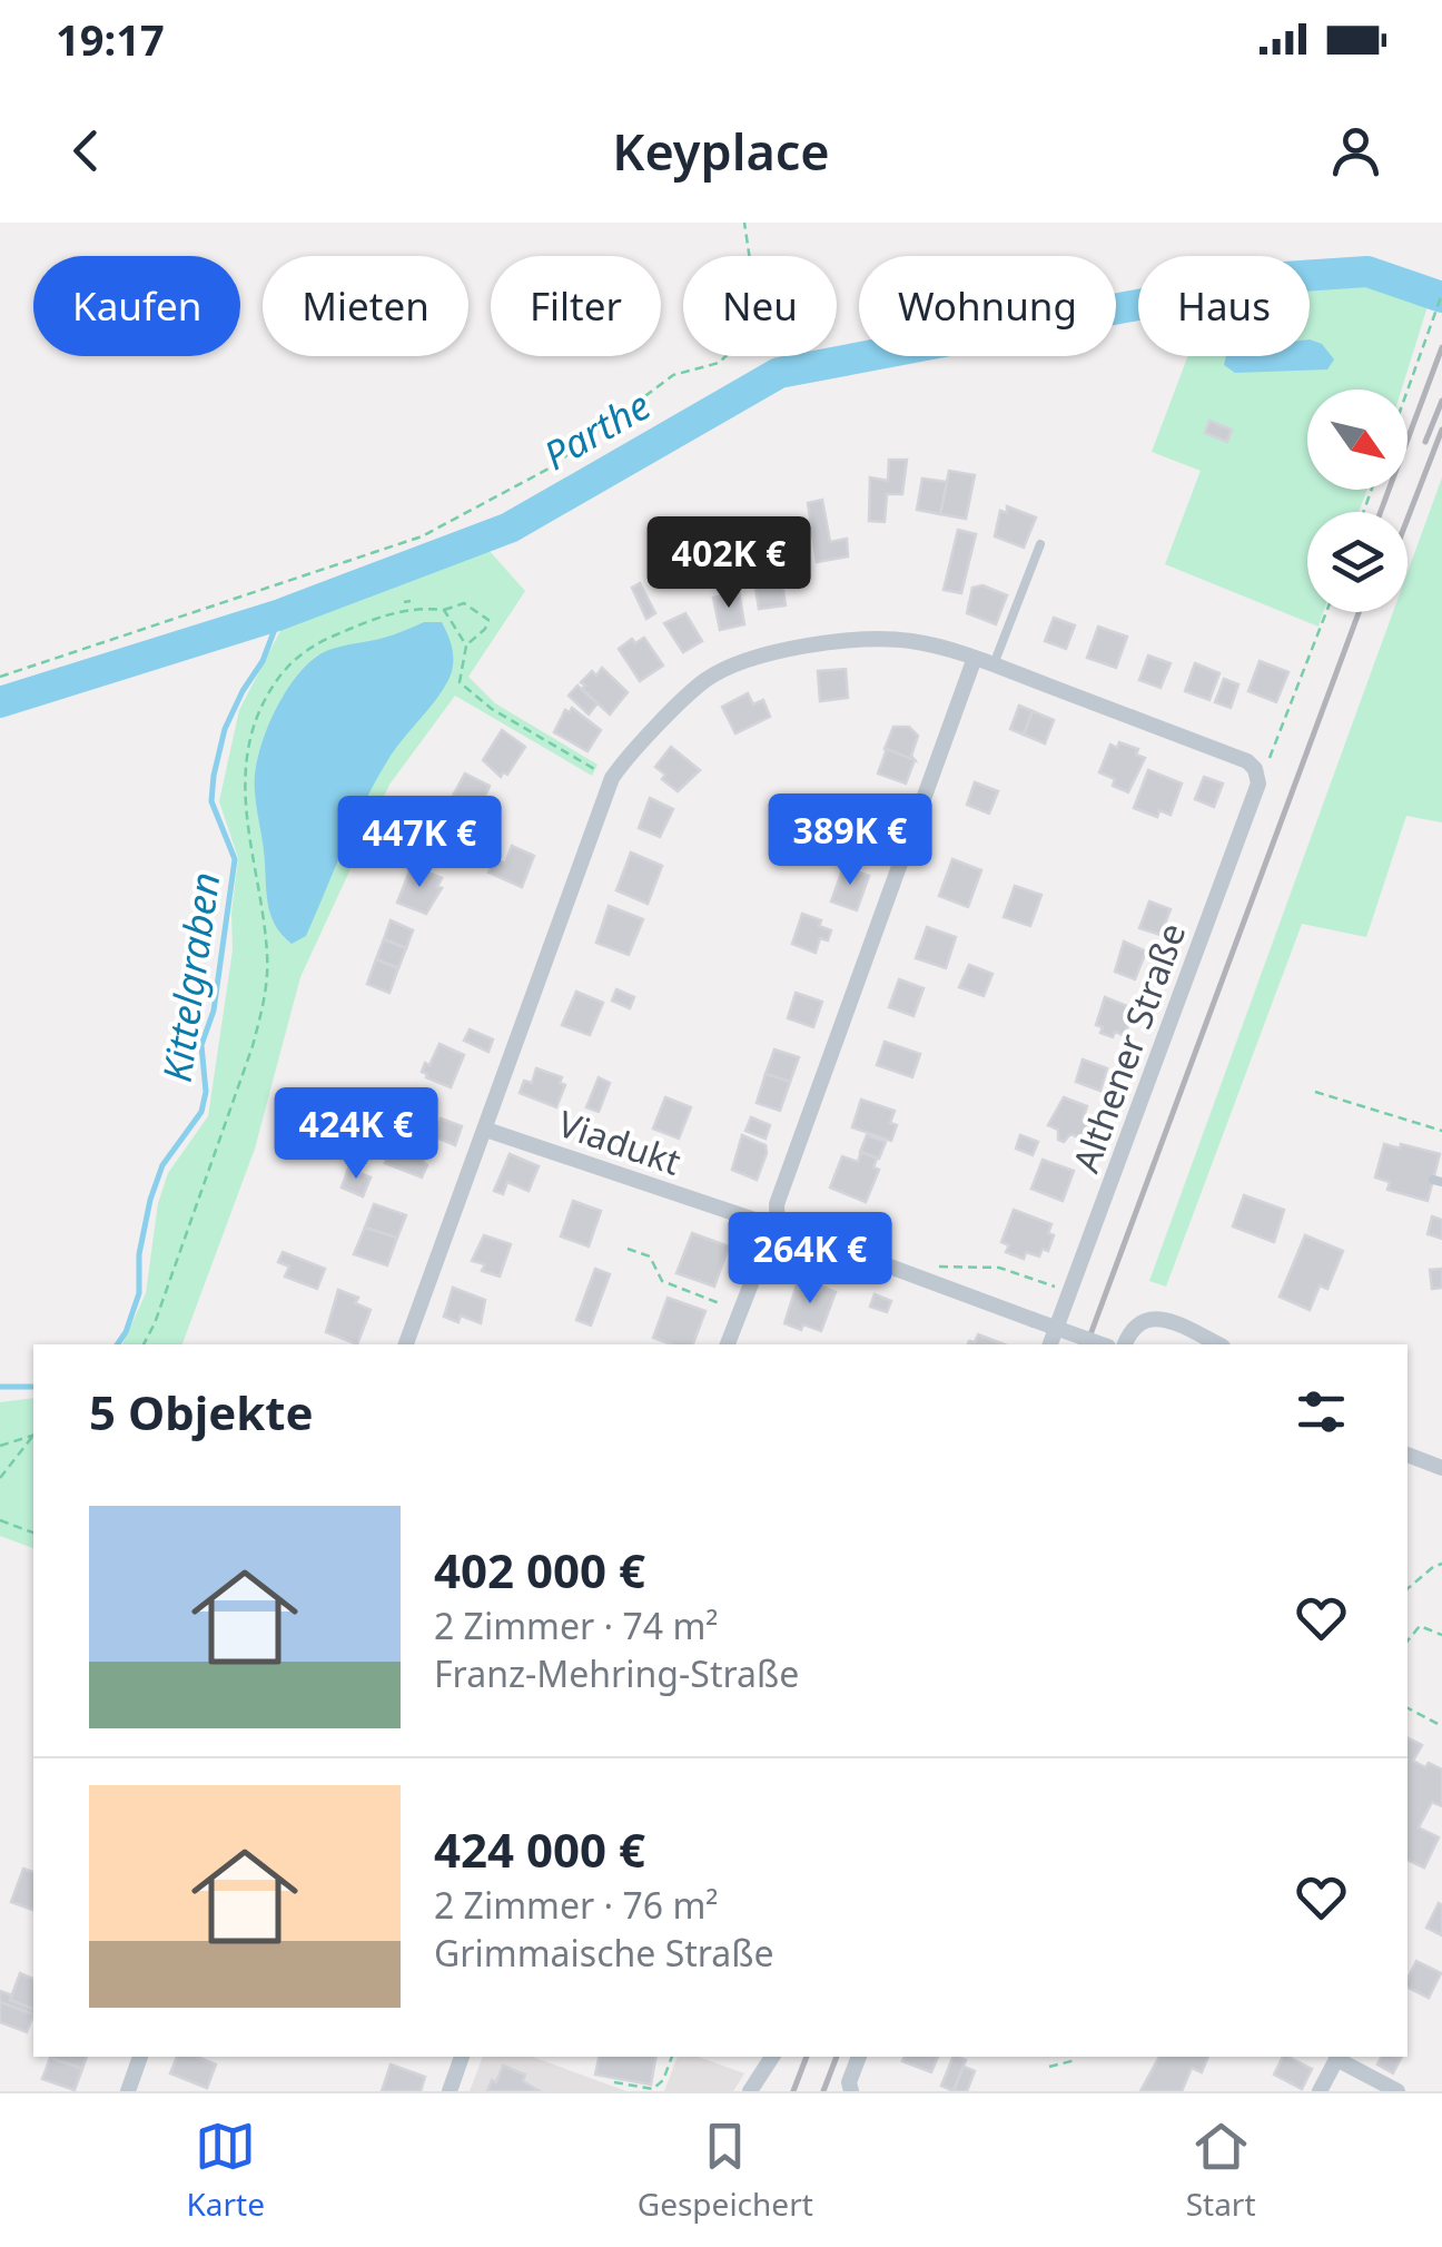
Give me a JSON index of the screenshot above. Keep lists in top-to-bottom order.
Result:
{
  "streets": {
    "street": ["Althener Straße", "Viadukt"]
  },
  "water": ["Parthe", "Kittelgraben"],
  "north": "bottom right",
  "page": {
    "status": "19:17",
    "header": "Keyplace",
    "chip": [
      "Kaufen",
      "Mieten",
      "Filter",
      "Neu",
      "Wohnung",
      "Haus"
    ],
    "price": [
      "402K €",
      "389K €",
      "447K €",
      "424K €",
      "264K €"
    ],
    "heading": "5 Objekte",
    "list": [
      {
        "name": "402 000 €",
        "note": "2 Zimmer · 74 m² · Franz-Mehring-Straße"
      },
      {
        "name": "424 000 €",
        "note": "2 Zimmer · 76 m² · Grimmaische Straße"
      }
    ],
    "tabs": ["Karte", "Gespeichert", "Start"]
  }
}
